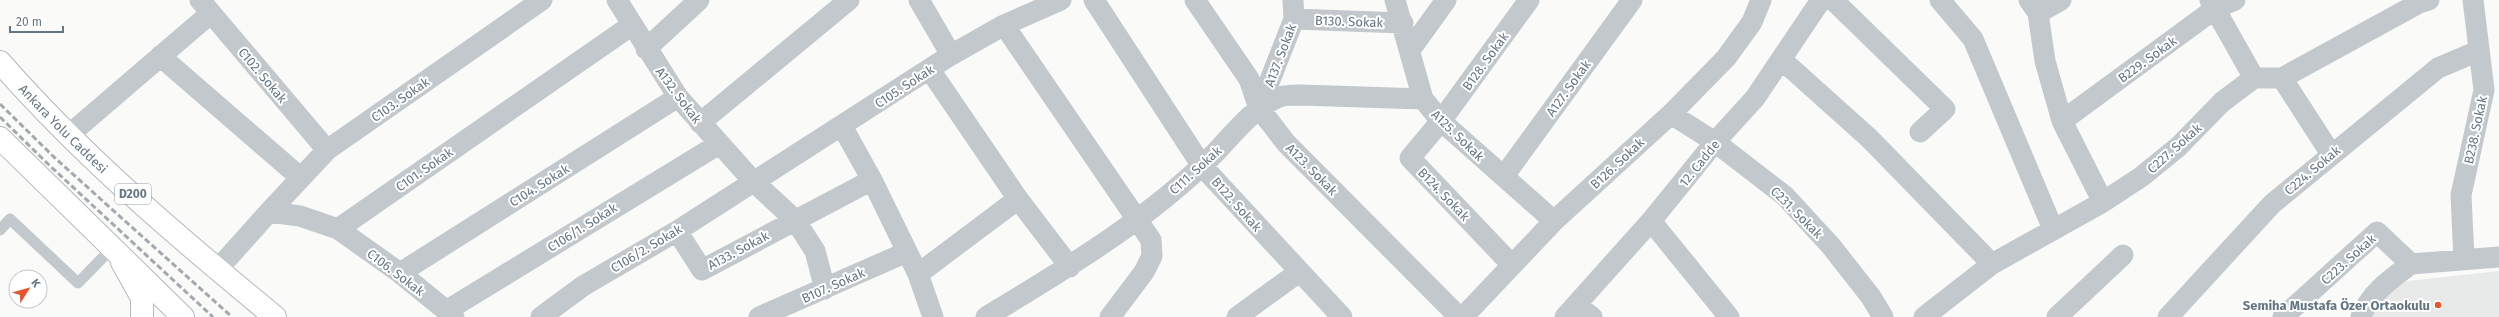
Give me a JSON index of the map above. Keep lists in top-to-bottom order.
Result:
{
  "streets": {
    "main road": ["Ankara Yolu Caddesi", "D200"],
    "street": [
      "B130. Sokak",
      "A137. Sokak",
      "B229. Sokak",
      "B128. Sokak",
      "C102. Sokak",
      "C105. Sokak",
      "A127. Sokak",
      "A132. Sokak",
      "C103. Sokak",
      "B238. Sokak",
      "A125. Sokak",
      "C227. Sokak",
      "B126. Sokak",
      "12. Cadde",
      "C101. Sokak",
      "A123. Sokak",
      "C111. Sokak",
      "C224. Sokak",
      "C104. Sokak",
      "B124. Sokak",
      "B122. Sokak",
      "C231. Sokak",
      "C106/1. Sokak",
      "C106/2. Sokak",
      "A133. Sokak",
      "C223. Sokak",
      "C106. Sokak",
      "B107. Sokak"
    ]
  },
  "crossings": [
    ["B130. Sokak", "A137. Sokak"],
    ["B130. Sokak", "A125. Sokak"],
    ["A137. Sokak", "A123. Sokak"],
    ["A137. Sokak", "C111. Sokak"],
    ["B128. Sokak", "A125. Sokak"],
    ["B128. Sokak", "B124. Sokak"],
    ["C102. Sokak", "C103. Sokak"],
    ["C105. Sokak", "A132. Sokak"],
    ["C105. Sokak", "C106/2. Sokak"],
    ["A127. Sokak", "A125. Sokak"],
    ["A132. Sokak", "C101. Sokak"],
    ["A132. Sokak", "C104. Sokak"],
    ["A132. Sokak", "C106/1. Sokak"],
    ["A132. Sokak", "C106/2. Sokak"],
    ["B238. Sokak", "C224. Sokak"],
    ["A125. Sokak", "B126. Sokak"],
    ["A125. Sokak", "C111. Sokak"],
    ["A125. Sokak", "B124. Sokak"],
    ["B126. Sokak", "B124. Sokak"],
    ["B126. Sokak", "C231. Sokak"],
    ["12. Cadde", "C231. Sokak"],
    ["C101. Sokak", "C106. Sokak"],
    ["A123. Sokak", "C111. Sokak"],
    ["C111. Sokak", "B122. Sokak"],
    ["C104. Sokak", "C106. Sokak"],
    ["C106/1. Sokak", "C106. Sokak"],
    ["C106/2. Sokak", "A133. Sokak"]
  ],
  "places": ["Semiha Mustafa Özer Ortaokulu"],
  "scale_bar": "20 m",
  "north": "top right"
}
